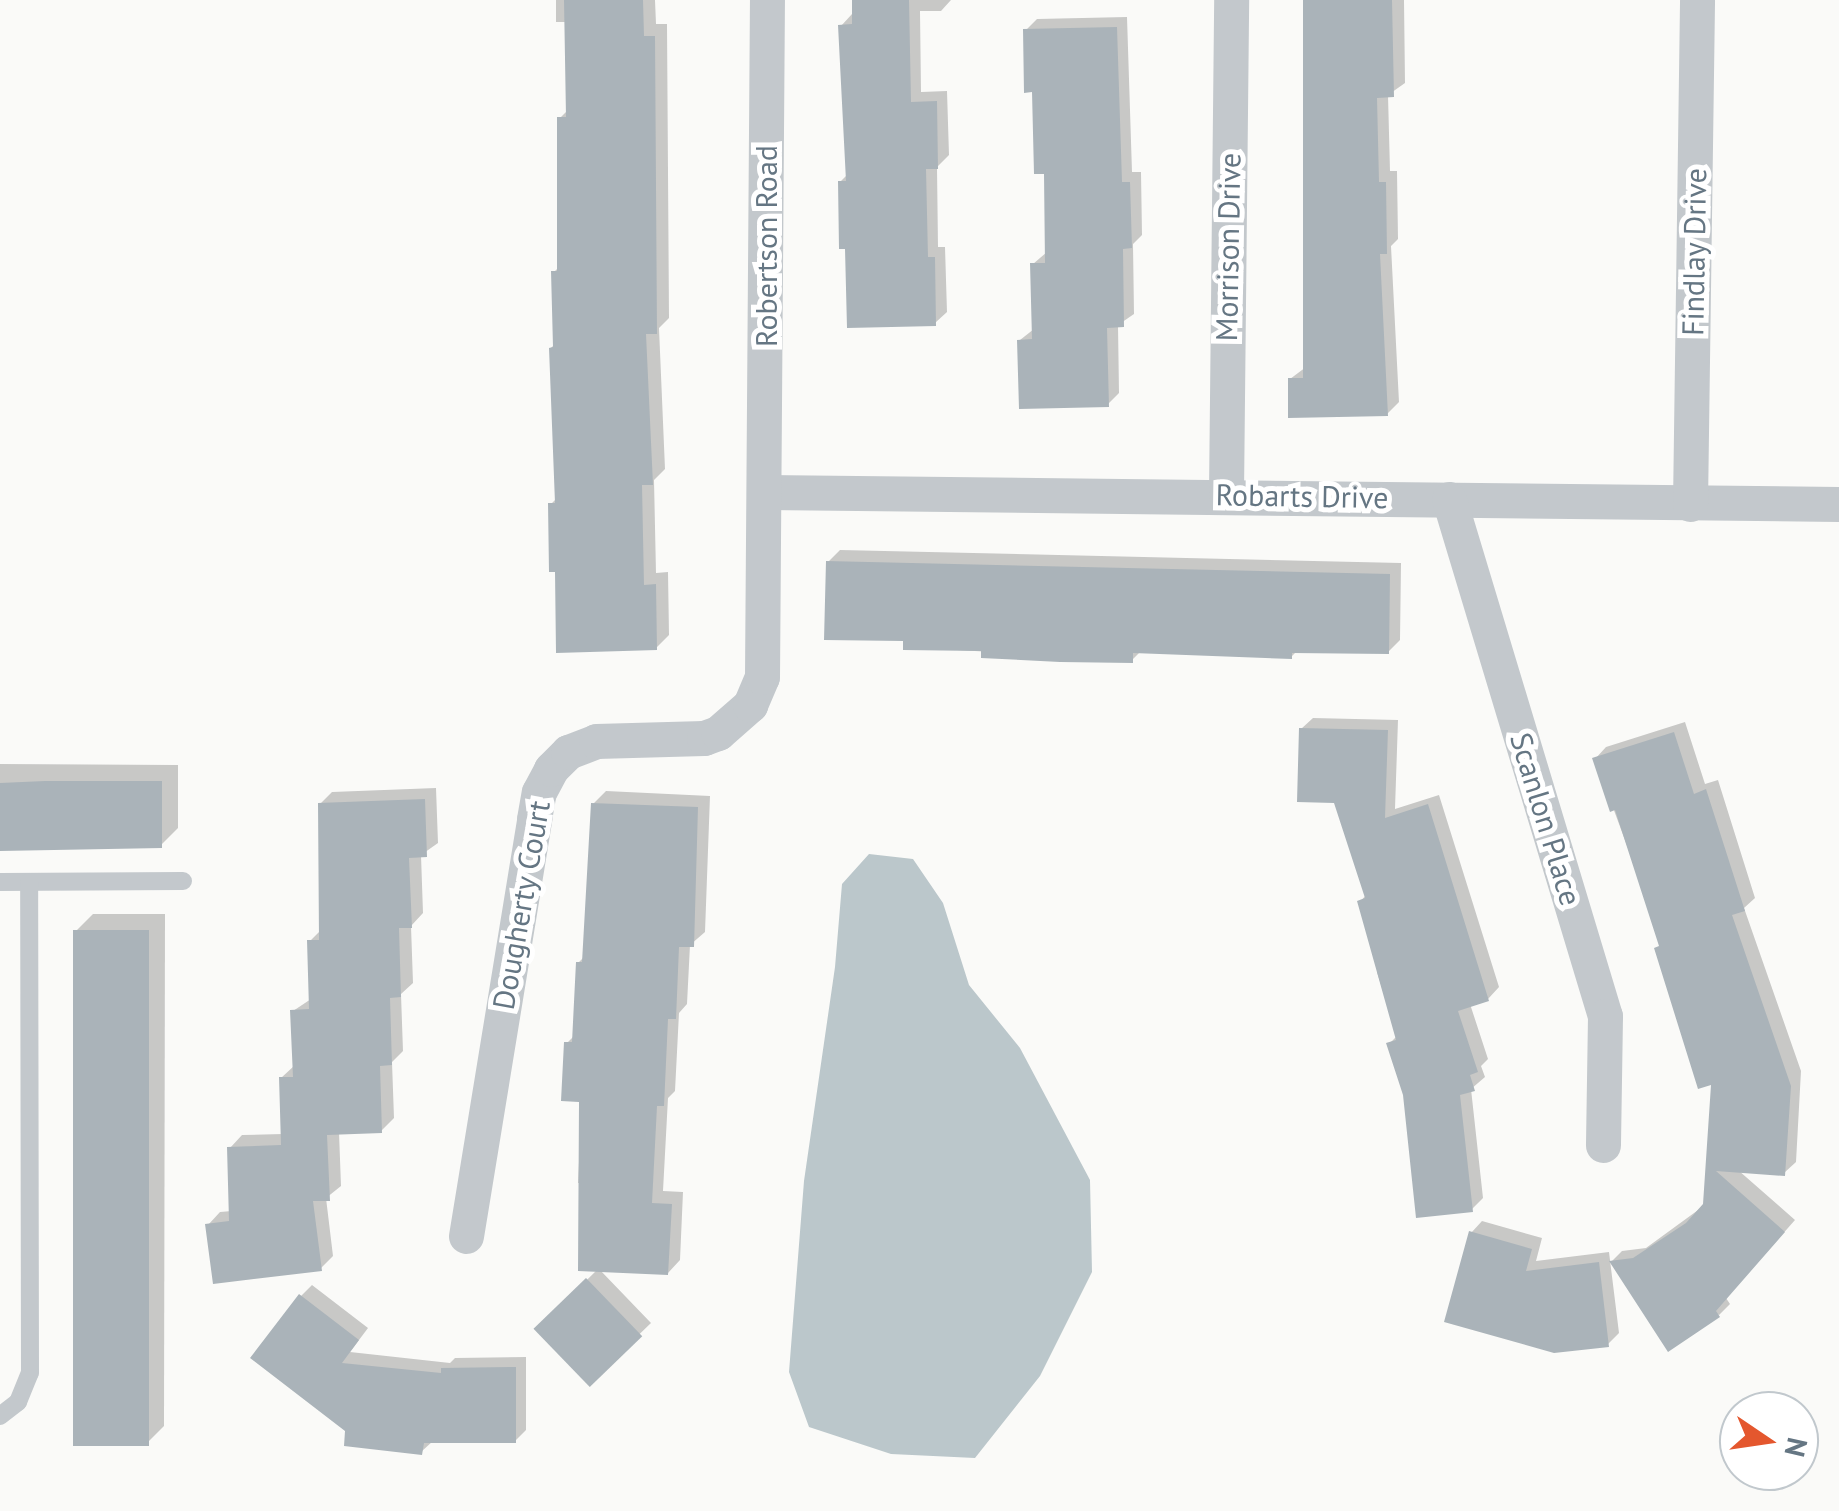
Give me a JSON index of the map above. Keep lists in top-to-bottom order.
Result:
{
  "streets": {
    "street": [
      "Robertson Road",
      "Morrison Drive",
      "Findlay Drive",
      "Robarts Drive",
      "Scanlon Place",
      "Dougherty Court"
    ]
  },
  "crossings": [
    ["Robertson Road", "Robarts Drive"],
    ["Robertson Road", "Dougherty Court"],
    ["Morrison Drive", "Robarts Drive"],
    ["Findlay Drive", "Robarts Drive"],
    ["Robarts Drive", "Scanlon Place"],
    ["Robarts Drive", "Dougherty Court"]
  ],
  "north": "right"
}
